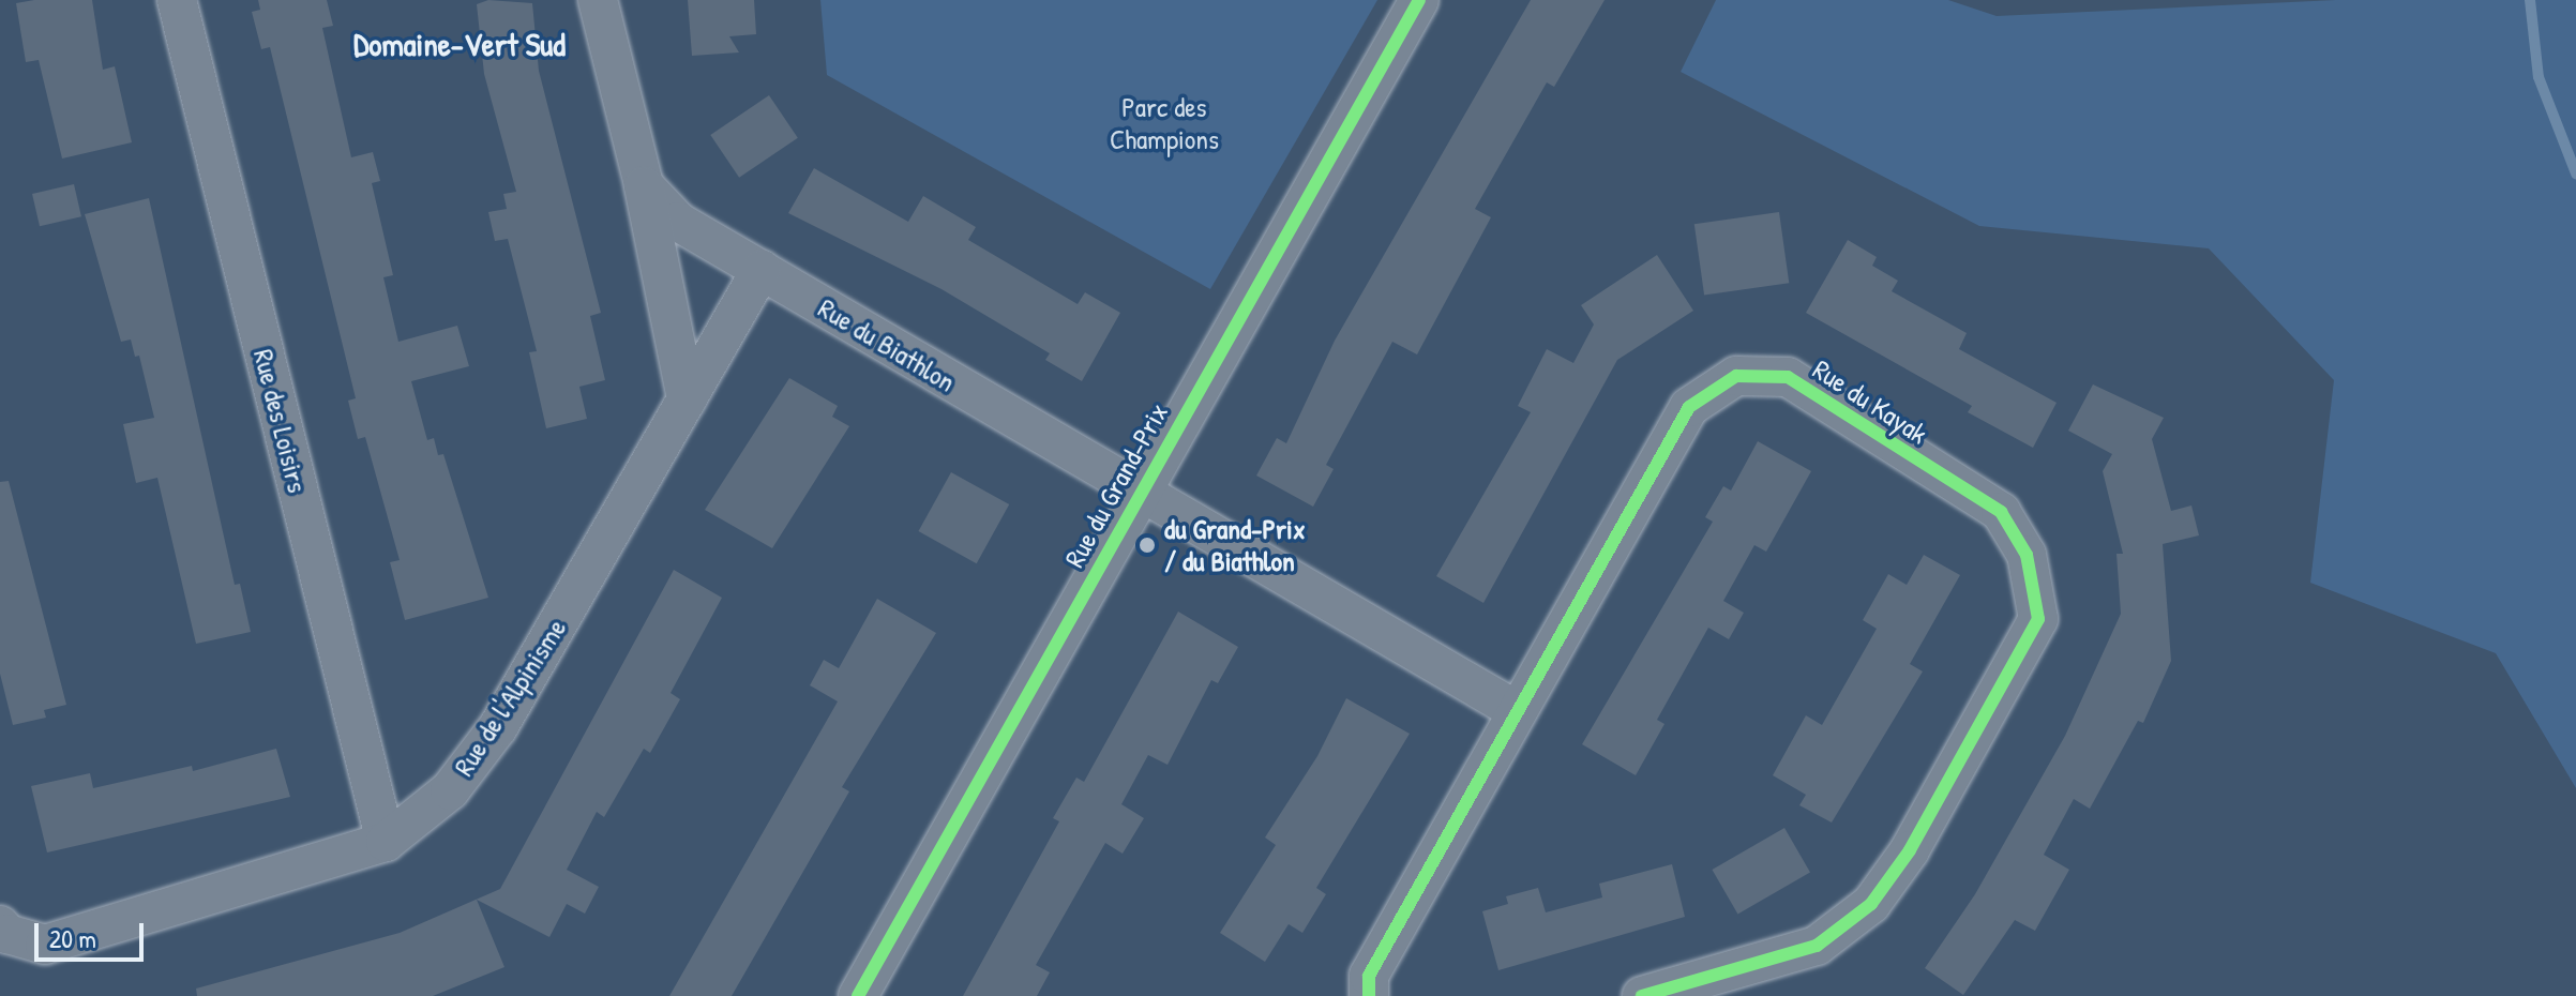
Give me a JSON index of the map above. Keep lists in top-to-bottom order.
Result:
{
  "streets": {
    "street": [
      "Rue du Biathlon",
      "Rue du Kayak",
      "Rue des Loisirs",
      "Rue du Grand-Prix",
      "Rue de l'Alpinisme"
    ]
  },
  "crossings": [
    ["Rue du Biathlon", "Rue du Grand-Prix"],
    ["Rue du Biathlon", "Rue de l'Alpinisme"],
    ["Rue des Loisirs", "Rue de l'Alpinisme"]
  ],
  "districts": ["Domaine-Vert Sud"],
  "parks": ["Parc des Champions"],
  "places": ["du Grand-Prix / du Biathlon"],
  "scale_bar": "20 m"
}
